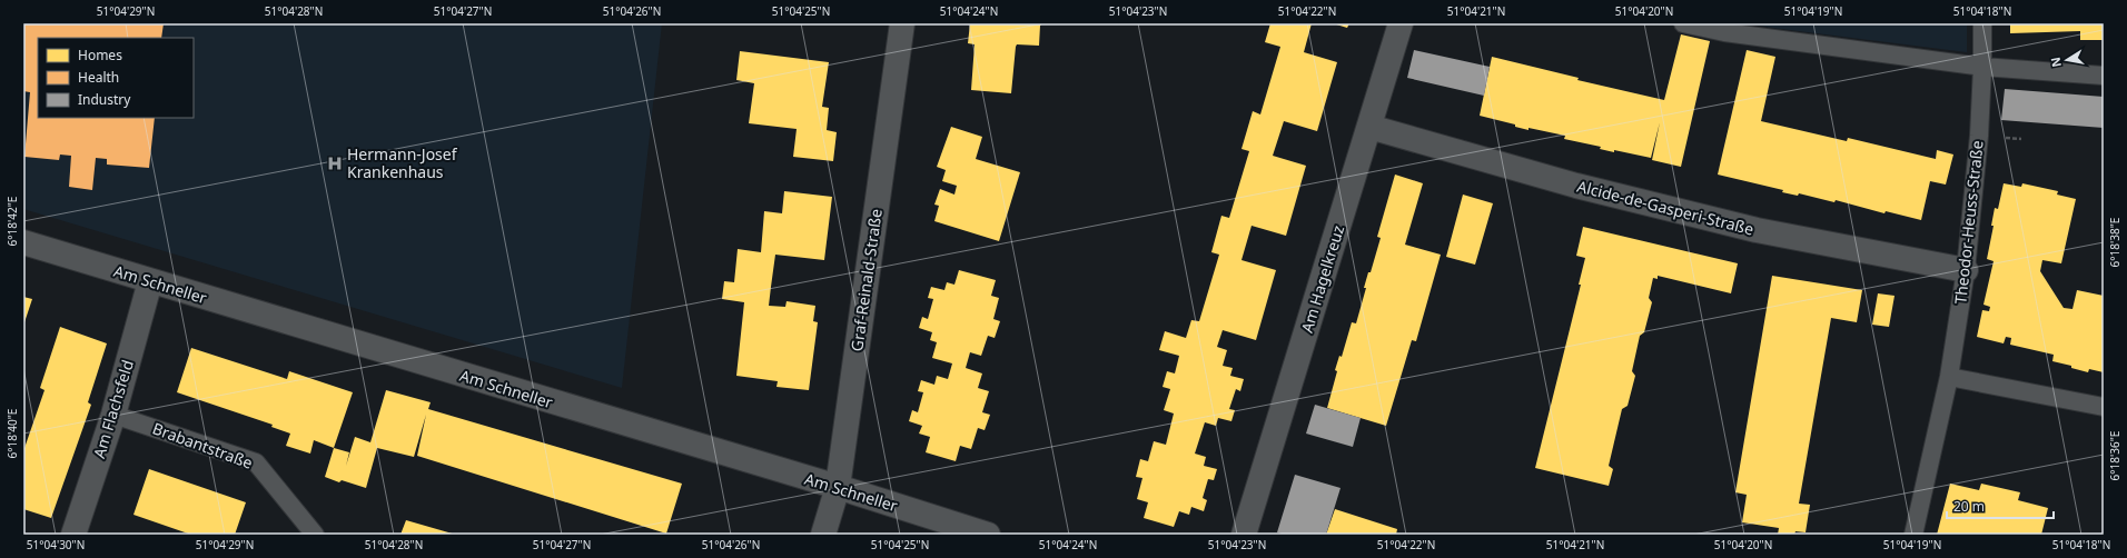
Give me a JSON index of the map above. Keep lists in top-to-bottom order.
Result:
{
  "streets": {
    "street": [
      "Alcide-de-Gasperi-Straße",
      "Am Hagelkreuz",
      "Graf-Reinald-Straße",
      "Am Schneller",
      "Am Flachsfeld"
    ],
    "lane": ["Theodor-Heuss-Straße", "Brabantstraße"]
  },
  "crossings": [
    ["Alcide-de-Gasperi-Straße", "Theodor-Heuss-Straße"],
    ["Alcide-de-Gasperi-Straße", "Am Hagelkreuz"],
    ["Graf-Reinald-Straße", "Am Schneller"],
    ["Am Schneller", "Am Flachsfeld"],
    ["Am Flachsfeld", "Brabantstraße"]
  ],
  "places": {
    "hospital": ["Hermann-Josef Krankenhaus"]
  },
  "legend": ["Homes", "Health", "Industry"],
  "scale_bar": "20 m",
  "north": "left",
  "coordinates": [
    "51°04'29\"N",
    "51°04'28\"N",
    "51°04'27\"N",
    "51°04'26\"N",
    "51°04'25\"N",
    "51°04'24\"N",
    "51°04'23\"N",
    "51°04'22\"N",
    "51°04'21\"N",
    "51°04'20\"N",
    "51°04'19\"N",
    "51°04'18\"N",
    "6°18'42\"E",
    "6°18'38\"E",
    "6°18'40\"E",
    "6°18'36\"E",
    "51°04'30\"N"
  ]
}
